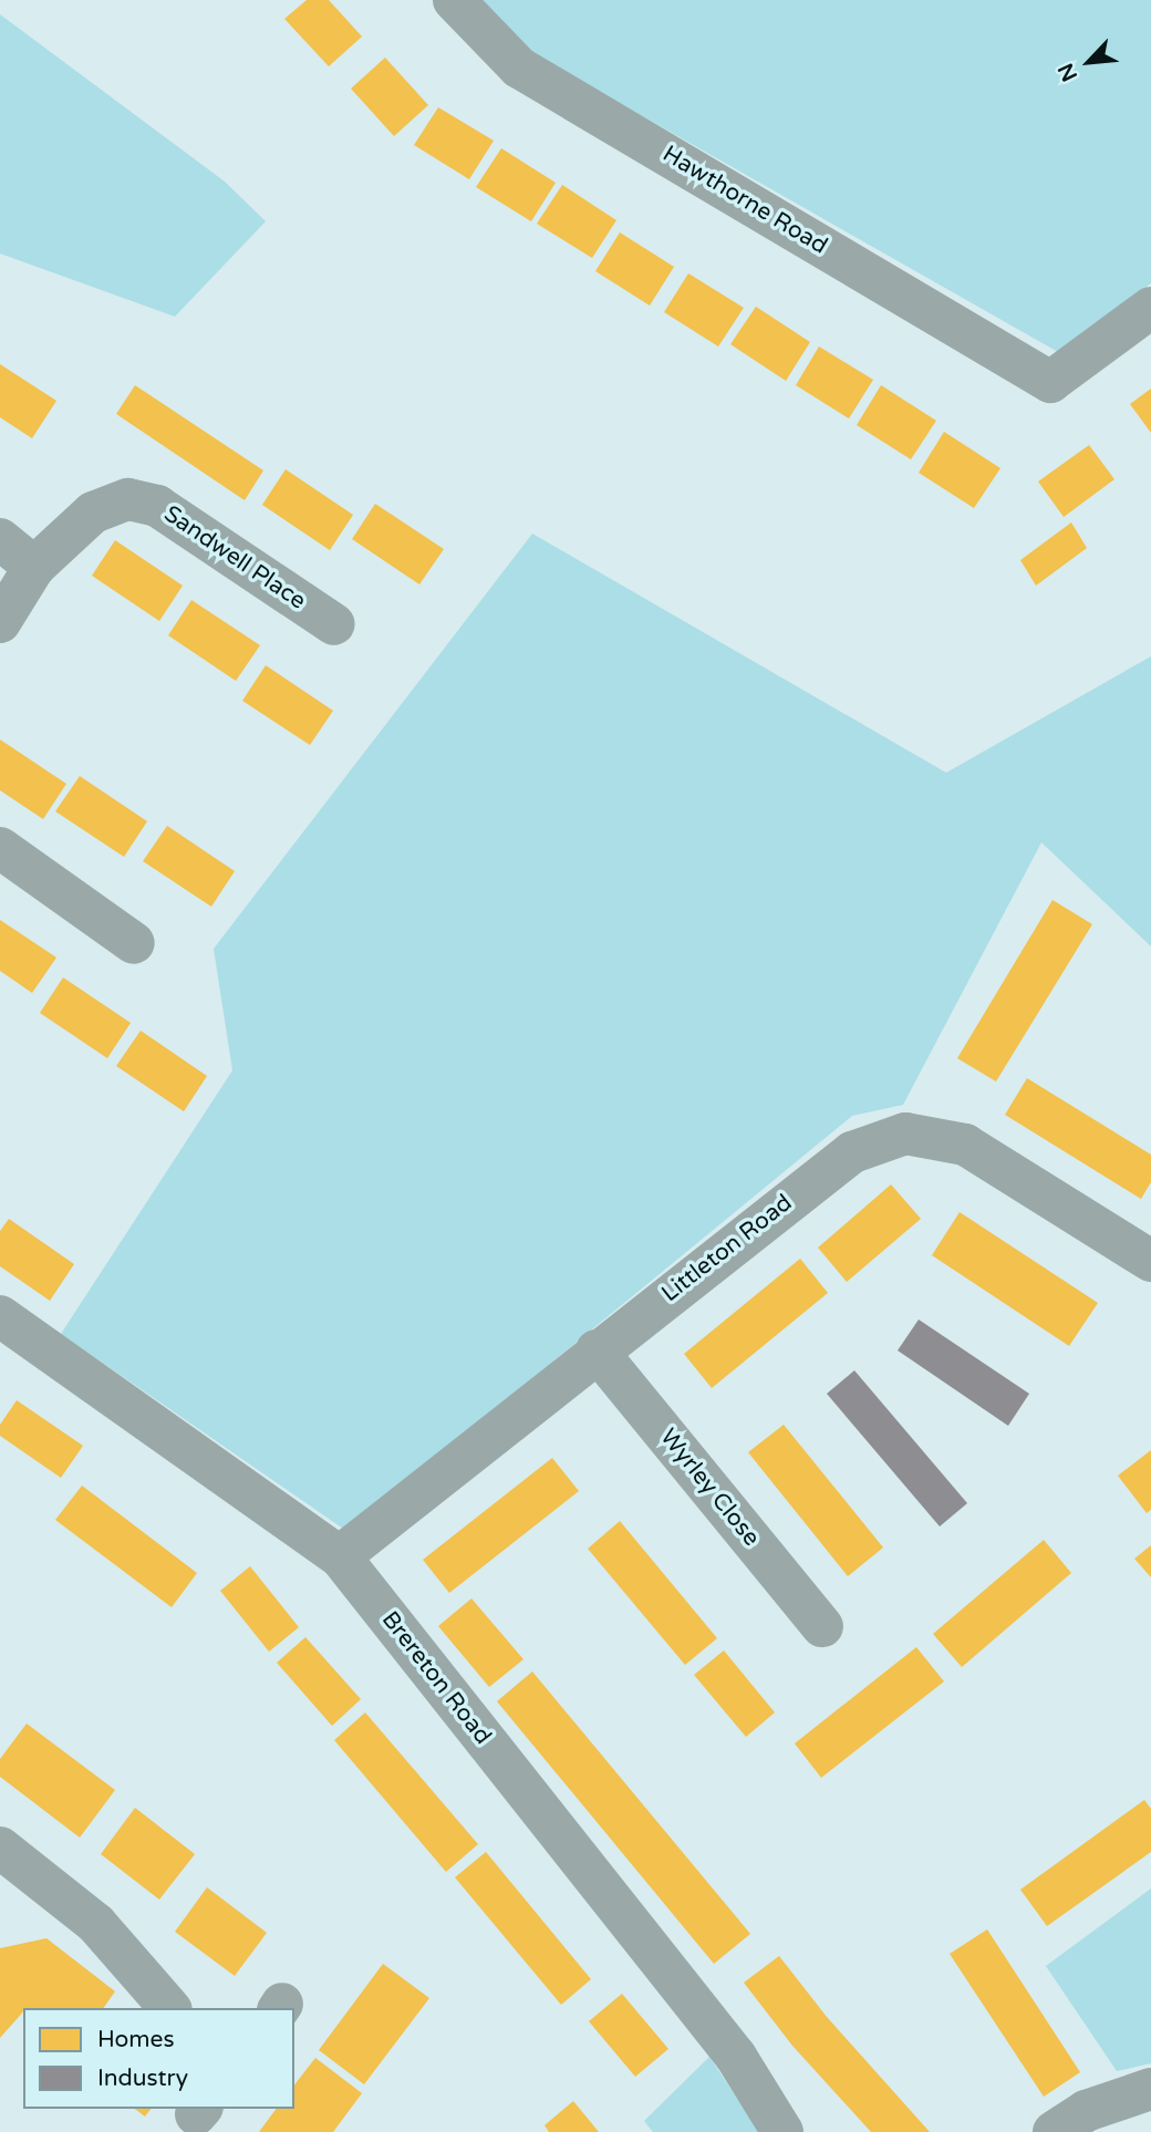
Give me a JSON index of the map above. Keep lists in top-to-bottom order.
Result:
{
  "streets": {
    "street": [
      "Hawthorne Road",
      "Sandwell Place",
      "Littleton Road",
      "Wyrley Close",
      "Brereton Road"
    ]
  },
  "crossings": [
    ["Littleton Road", "Wyrley Close"],
    ["Littleton Road", "Brereton Road"]
  ],
  "legend": ["Homes", "Industry"],
  "north": "bottom left"
}
